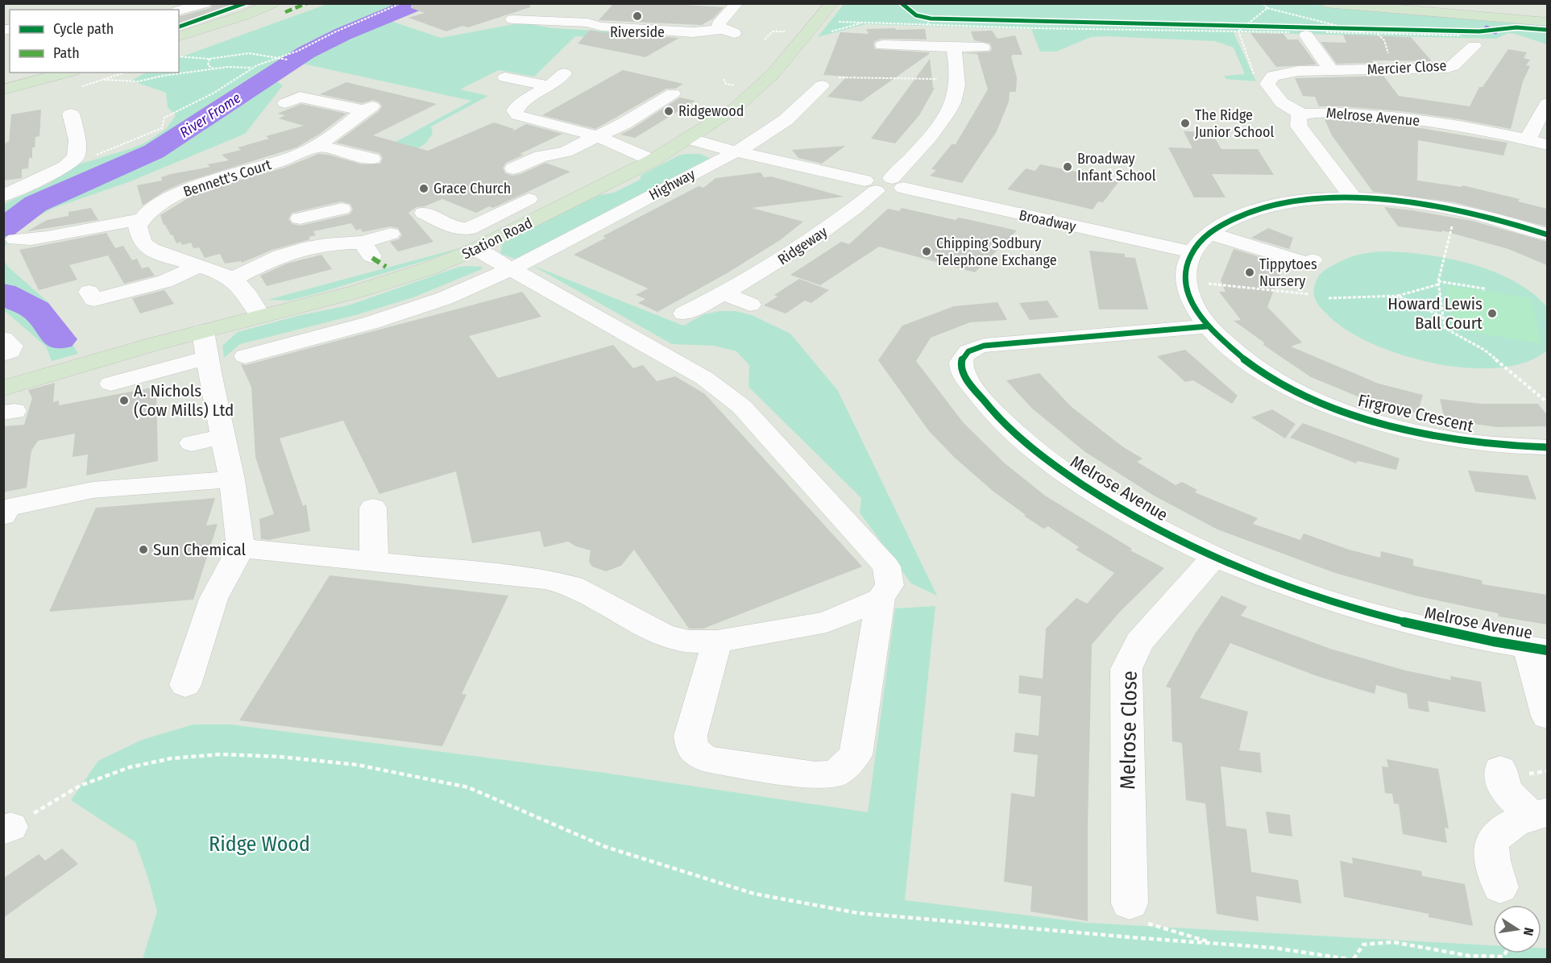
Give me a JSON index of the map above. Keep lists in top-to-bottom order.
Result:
{
  "streets": {
    "main road": ["Station Road"],
    "street": [
      "Mercier Close",
      "Melrose Avenue",
      "Bennett's Court",
      "Highway",
      "Broadway",
      "Ridgeway",
      "Firgrove Crescent",
      "Melrose Close"
    ]
  },
  "crossings": [
    ["Mercier Close", "Melrose Avenue"],
    ["Melrose Avenue", "Firgrove Crescent"],
    ["Melrose Avenue", "Melrose Close"],
    ["Broadway", "Ridgeway"],
    ["Broadway", "Firgrove Crescent"]
  ],
  "water": ["River Frome"],
  "parks": ["Ridge Wood"],
  "places": [
    "Riverside",
    "Ridgewood",
    "The Ridge Junior School",
    "Broadway Infant School",
    "Grace Church",
    "Chipping Sodbury Telephone Exchange",
    "Tippytoes Nursery",
    "Howard Lewis Ball Court",
    "A. Nichols (Cow Mills) Ltd",
    "Sun Chemical"
  ],
  "legend": ["Cycle path", "Path"],
  "north": "right"
}
